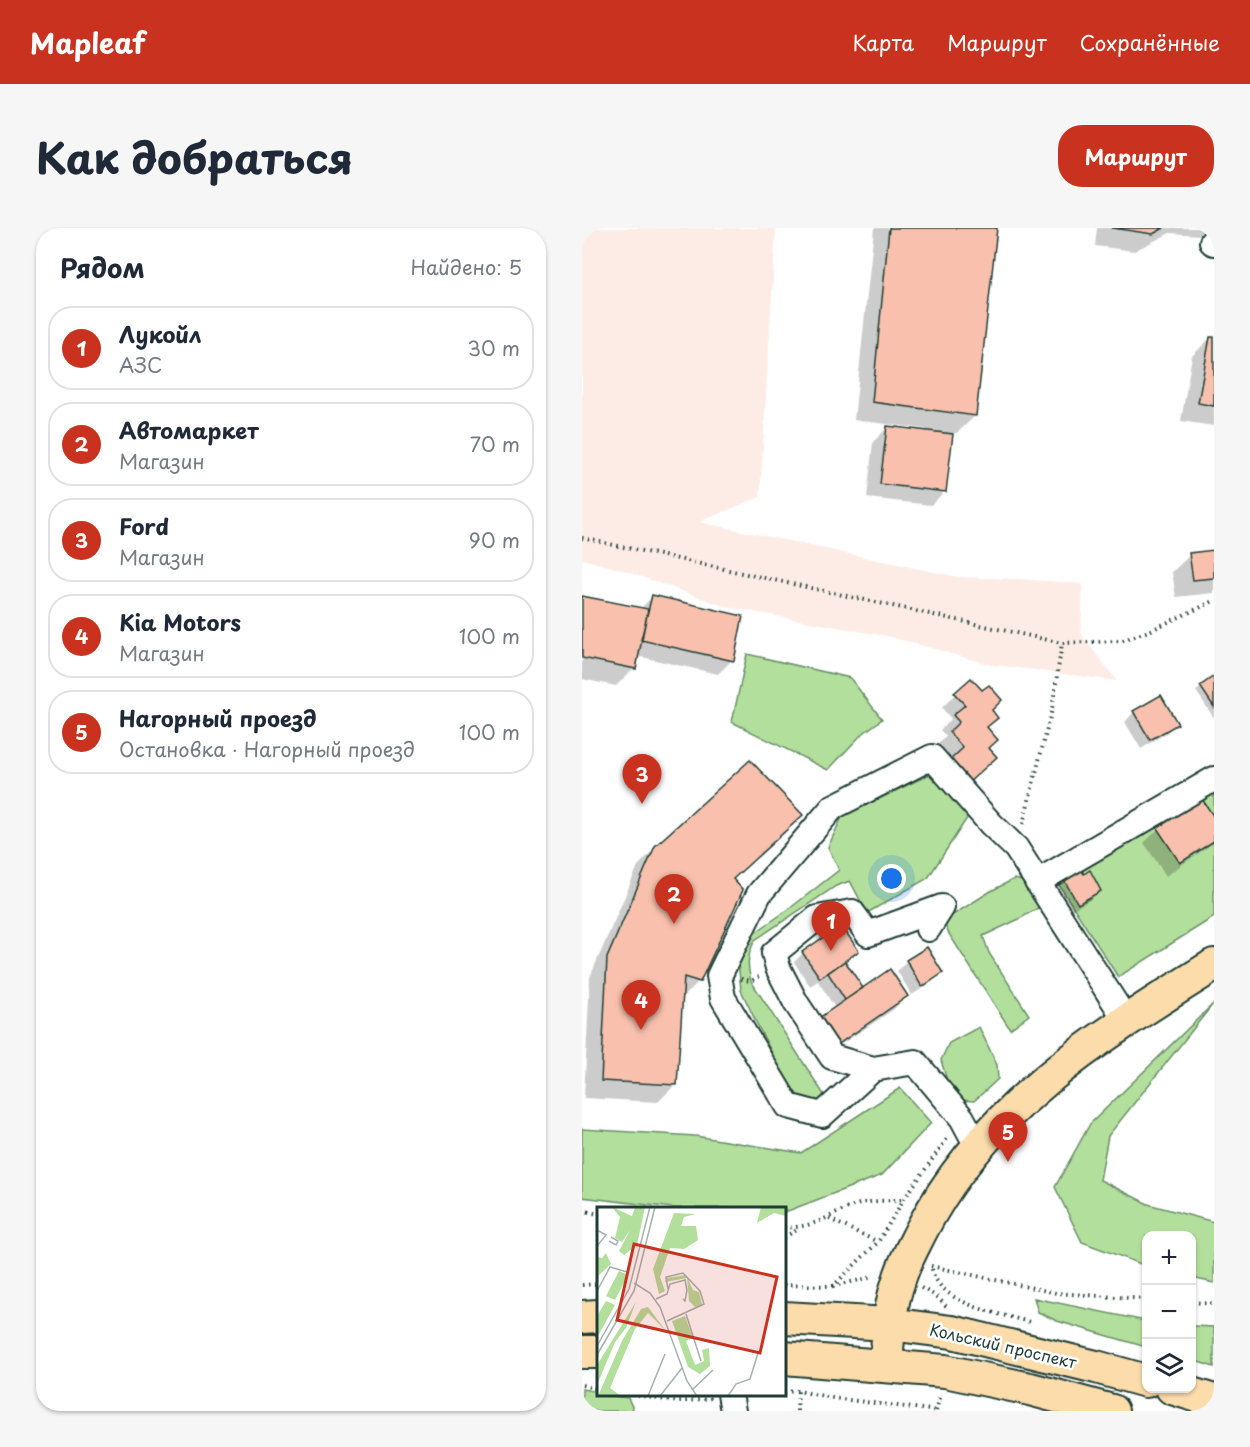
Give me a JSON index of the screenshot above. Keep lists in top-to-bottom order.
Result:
{
  "streets": {
    "main road": ["Кольский проспект"]
  },
  "page": {
    "header": "Mapleaf",
    "nav": ["Карта", "Маршрут", "Сохранённые"],
    "title": "Как добраться",
    "buttons": "Маршрут",
    "heading": ["Рядом", "Найдено: 5"],
    "list": [
      {
        "mark": "1",
        "name": "Лукойл",
        "note": "АЗС",
        "value": "30 m"
      },
      {
        "mark": "2",
        "name": "Автомаркет",
        "note": "Магазин",
        "value": "70 m"
      },
      {
        "mark": "3",
        "name": "Ford",
        "note": "Магазин",
        "value": "90 m"
      },
      {
        "mark": "4",
        "name": "Kia Motors",
        "note": "Магазин",
        "value": "100 m"
      },
      {
        "mark": "5",
        "name": "Нагорный проезд",
        "note": "Остановка · Нагорный проезд",
        "value": "100 m"
      }
    ],
    "pins": [
      "3",
      "2",
      "1",
      "4",
      "5"
    ],
    "map_buttons": ["+", "−"]
  }
}
